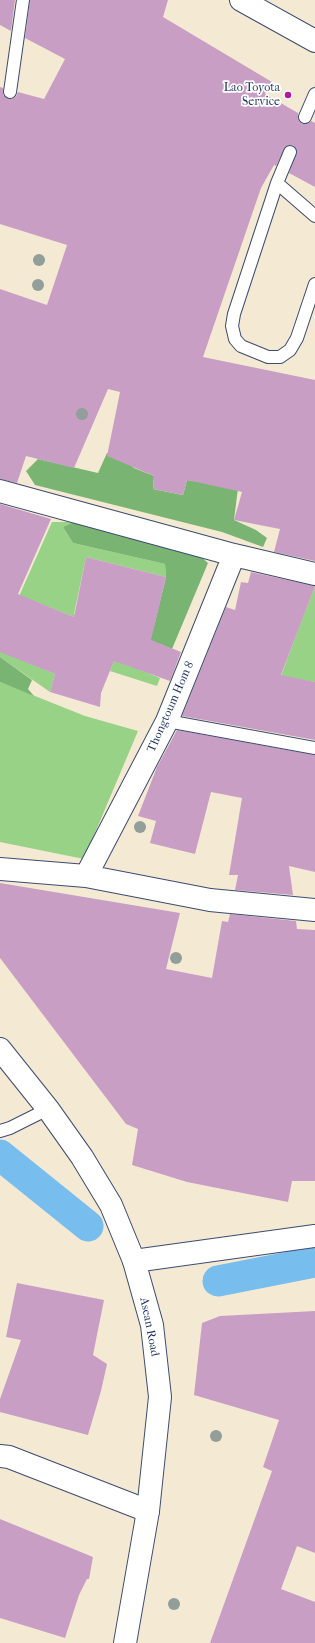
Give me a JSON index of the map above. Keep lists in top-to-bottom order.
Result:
{
  "streets": {
    "street": ["Thongtoum Hom 8", "Asean Road"]
  },
  "places": ["Lao Toyota Service"]
}
